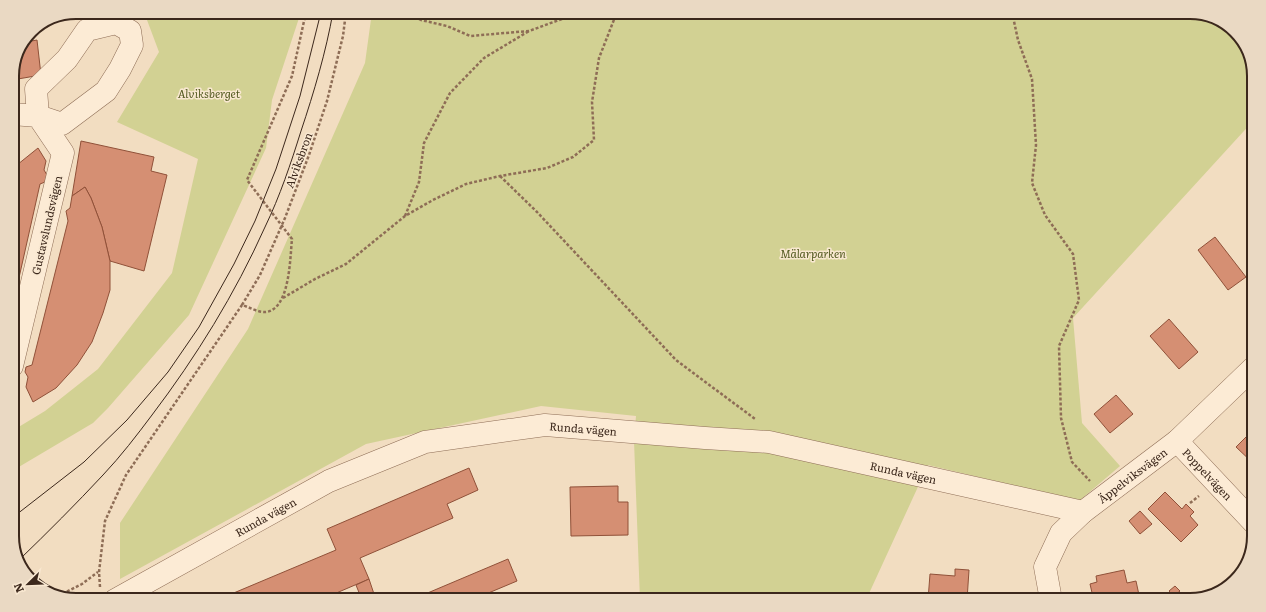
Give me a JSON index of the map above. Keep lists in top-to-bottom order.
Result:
{
  "streets": {
    "street": [
      "Gustavslundsvägen",
      "Runda vägen",
      "Poppelvägen",
      "Äppelviksvägen"
    ],
    "path": ["Alviksbron"]
  },
  "crossings": [
    ["Runda vägen", "Äppelviksvägen"],
    ["Poppelvägen", "Äppelviksvägen"]
  ],
  "parks": ["Alviksberget", "Mälarparken"],
  "north": "bottom left"
}
